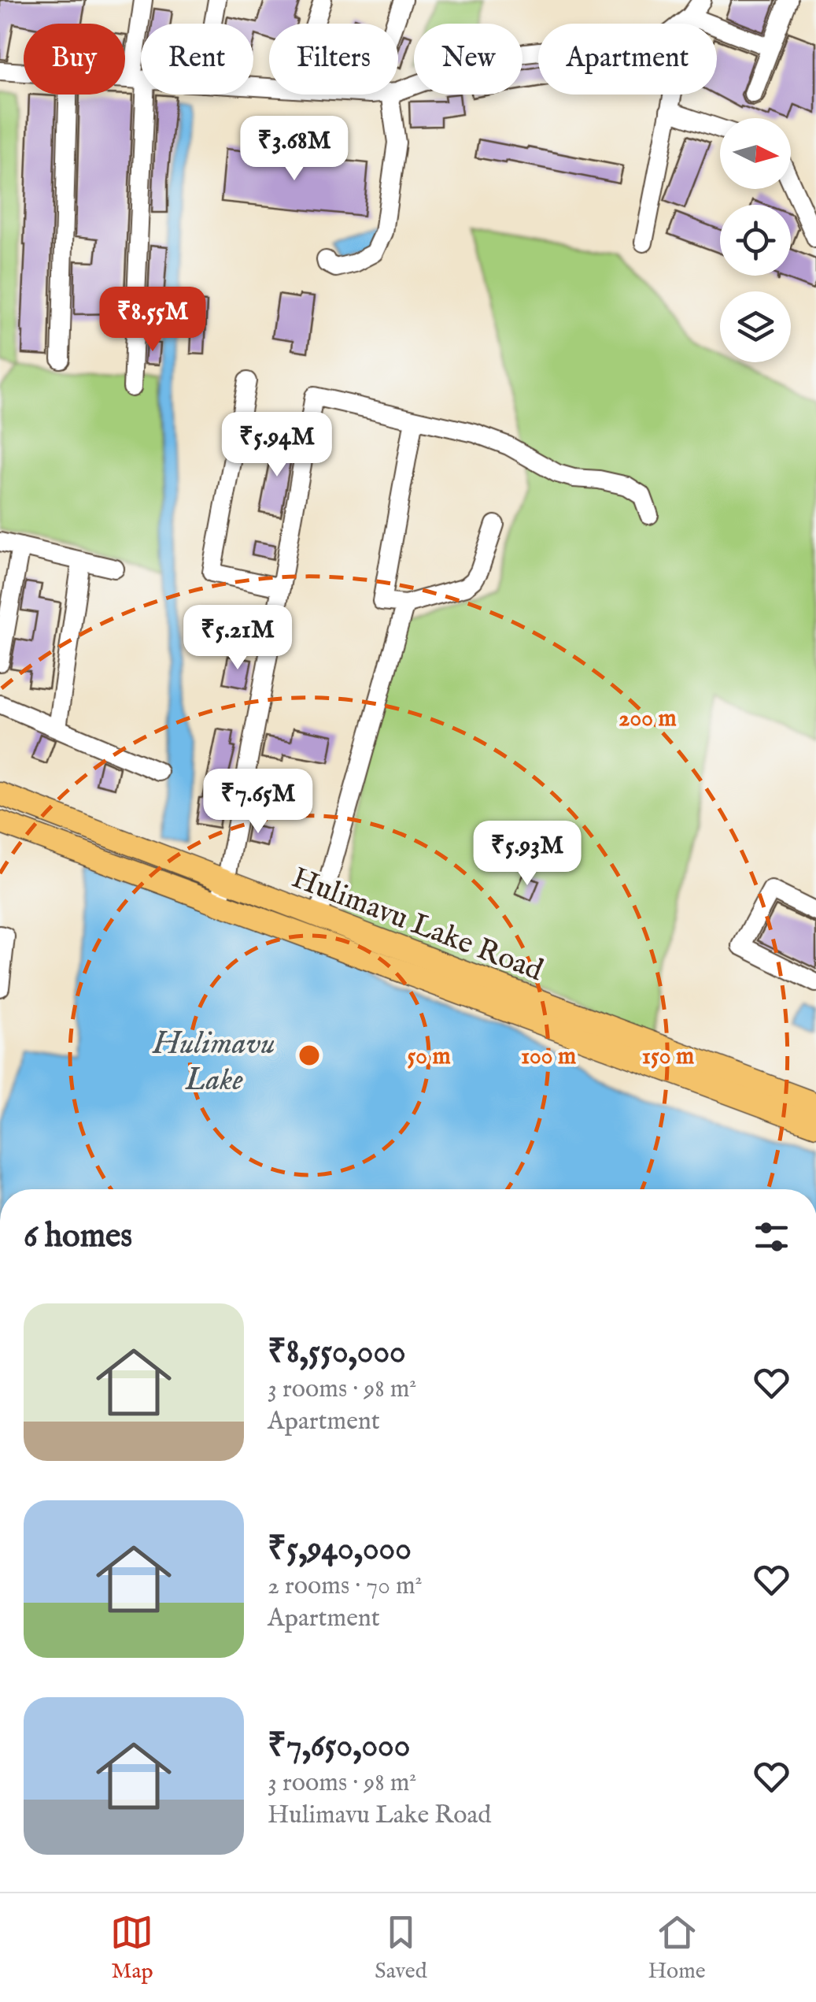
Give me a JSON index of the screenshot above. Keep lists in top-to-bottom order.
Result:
{
  "streets": {
    "main road": ["Hulimavu Lake Road"]
  },
  "water": ["Hulimavu Lake"],
  "north": "right",
  "page": {
    "chip": [
      "Buy",
      "Rent",
      "Filters",
      "New",
      "Apartment"
    ],
    "price": [
      "₹3.68M",
      "₹8.55M",
      "₹5.94M",
      "₹5.21M",
      "₹7.65M",
      "₹5.93M"
    ],
    "heading": "6 homes",
    "list": [
      {
        "name": "₹8,550,000",
        "note": "3 rooms · 98 m² · Apartment"
      },
      {
        "name": "₹5,940,000",
        "note": "2 rooms · 70 m² · Apartment"
      },
      {
        "name": "₹7,650,000",
        "note": "3 rooms · 98 m² · Hulimavu Lake Road"
      }
    ],
    "tabs": ["Map", "Saved", "Home"]
  },
  "rings": [
    "200 m",
    "50 m",
    "100 m",
    "150 m"
  ]
}
